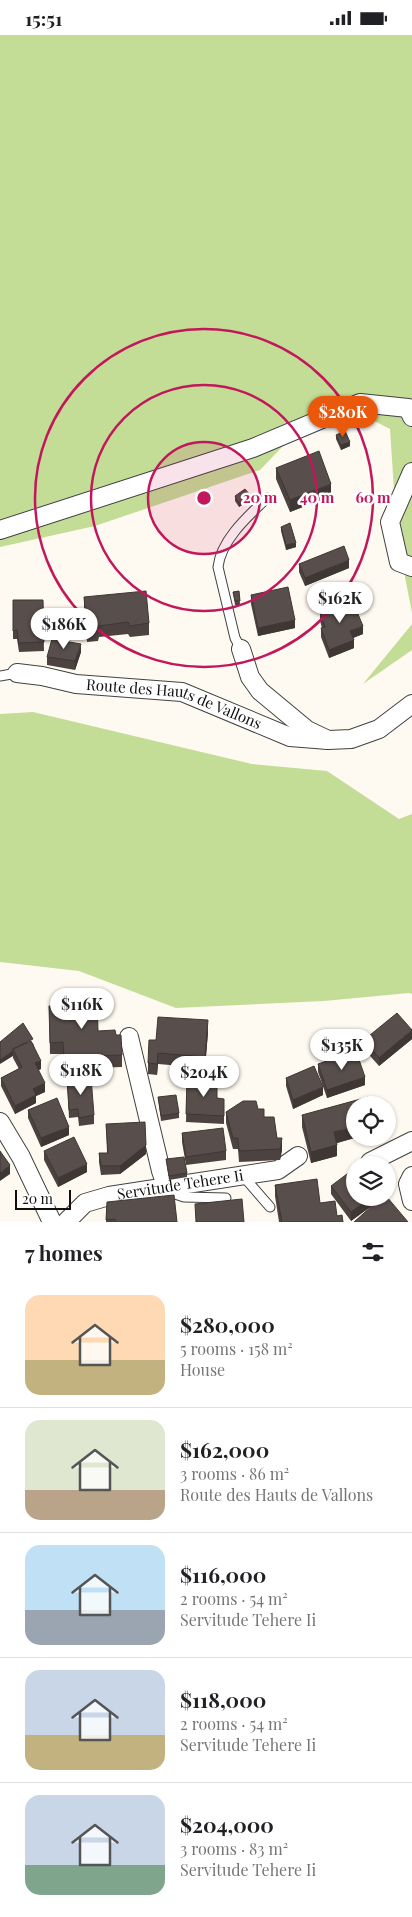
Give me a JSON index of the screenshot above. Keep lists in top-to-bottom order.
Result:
{
  "streets": {
    "street": ["Route des Hauts de Vallons", "Servitude Tehere Ii"]
  },
  "scale_bar": "20 m",
  "page": {
    "status": "15:51",
    "price": [
      "$280K",
      "$162K",
      "$186K",
      "$116K",
      "$135K",
      "$118K",
      "$204K"
    ],
    "scale": "20 m",
    "heading": "7 homes",
    "list": [
      {
        "name": "$280,000",
        "note": "5 rooms · 158 m² · House"
      },
      {
        "name": "$162,000",
        "note": "3 rooms · 86 m² · Route des Hauts de Vallons"
      },
      {
        "name": "$116,000",
        "note": "2 rooms · 54 m² · Servitude Tehere Ii"
      },
      {
        "name": "$118,000",
        "note": "2 rooms · 54 m² · Servitude Tehere Ii"
      },
      {
        "name": "$204,000",
        "note": "3 rooms · 83 m² · Servitude Tehere Ii"
      }
    ]
  },
  "rings": ["20 m", "40 m", "60 m"]
}
